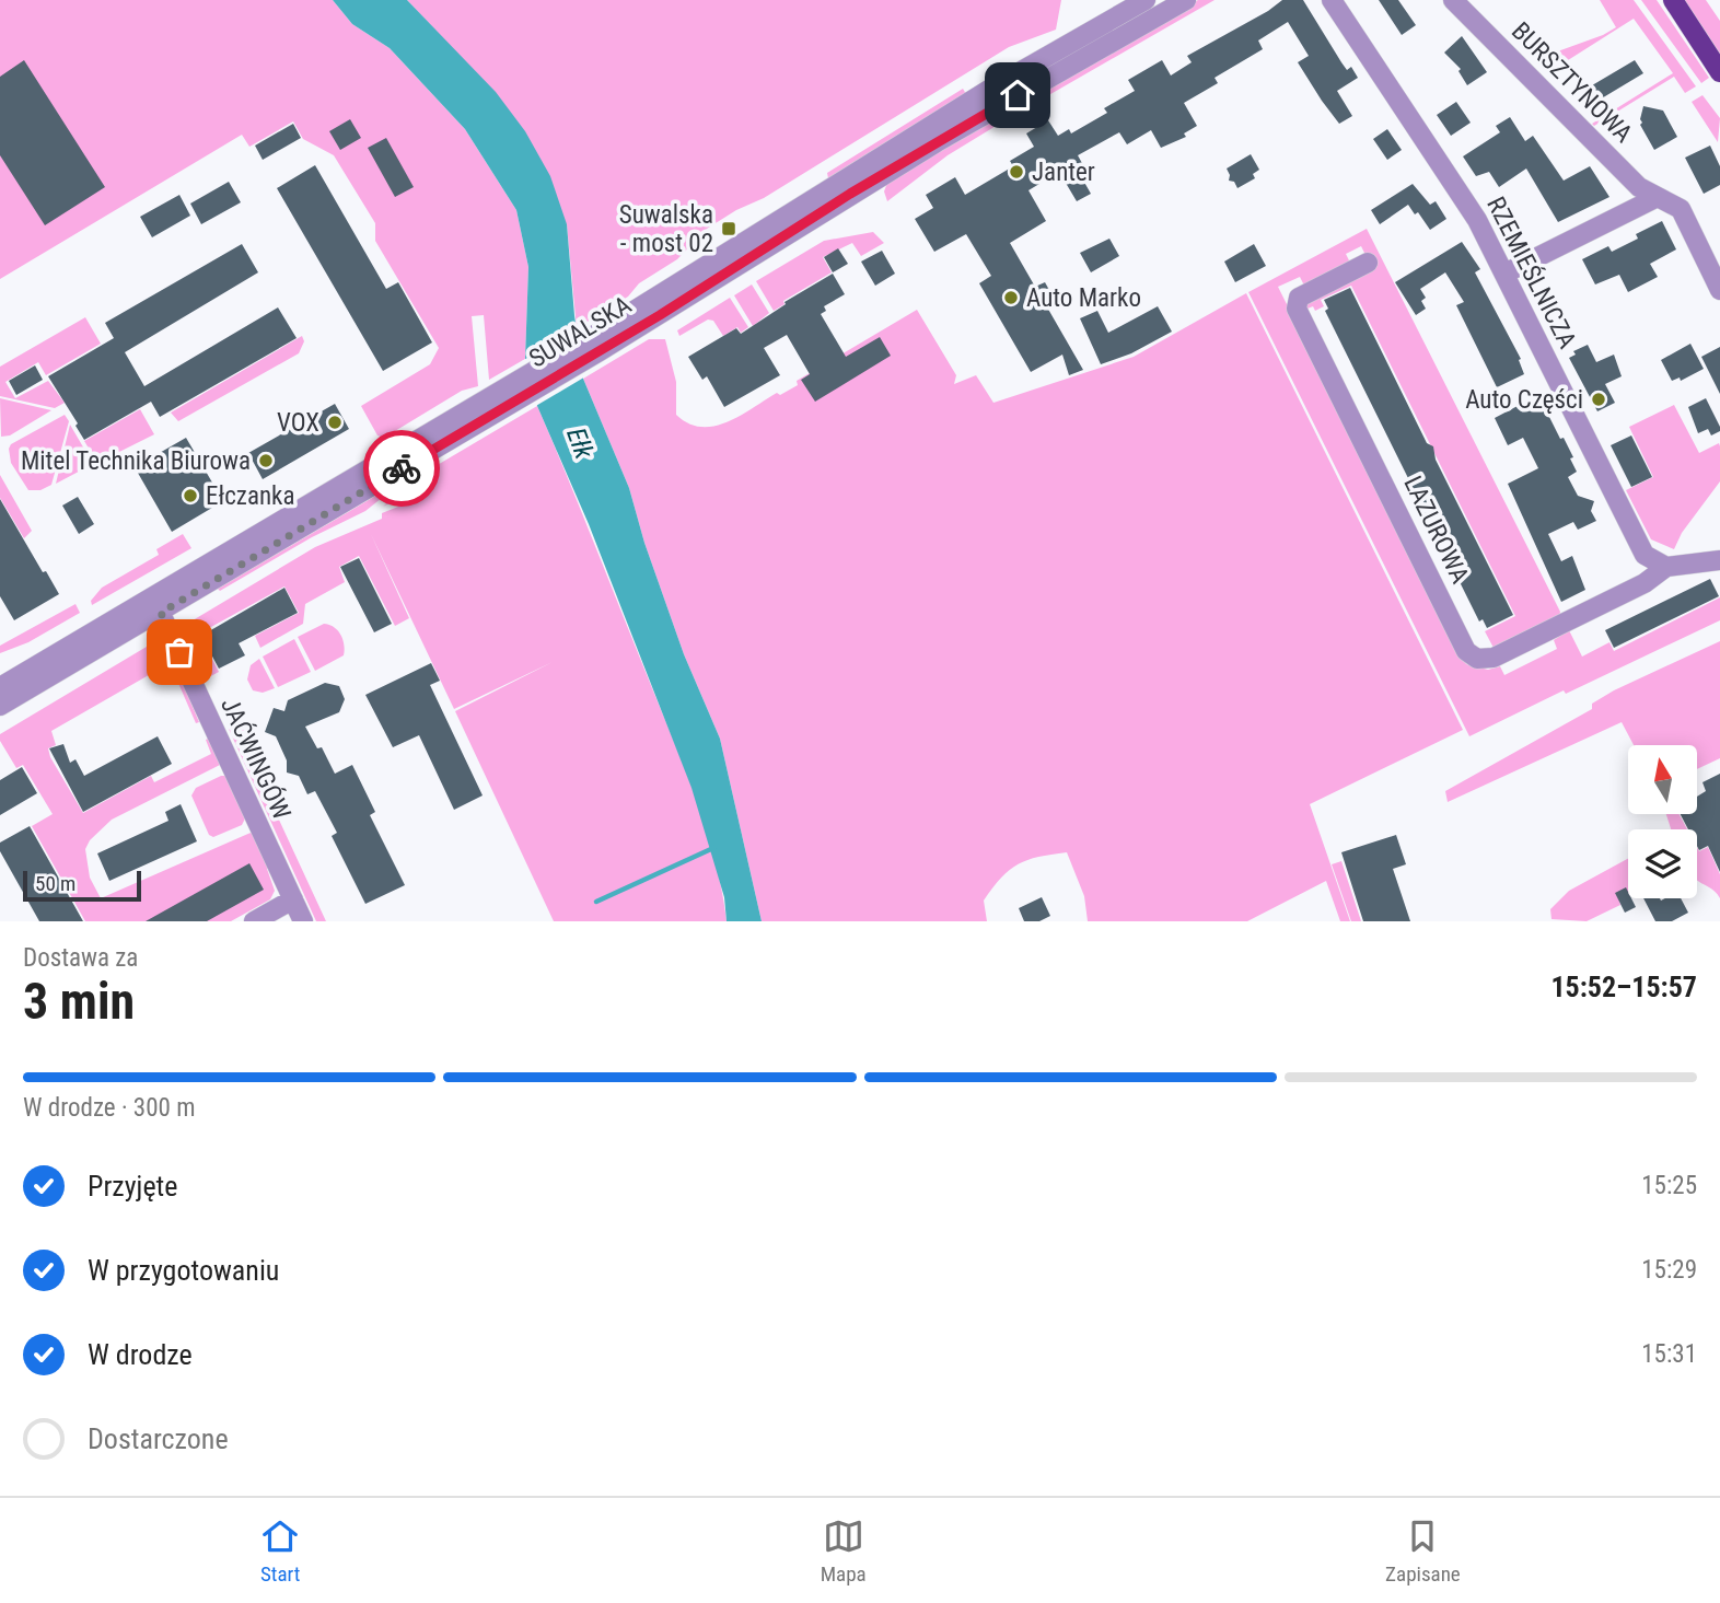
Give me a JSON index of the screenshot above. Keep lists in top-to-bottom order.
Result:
{
  "streets": {
    "street": [
      "BURSZTYNOWA",
      "RZEMIEŚLNICZA",
      "SUWALSKA",
      "LAZUROWA",
      "JAĆWINGÓW"
    ]
  },
  "crossings": [
    ["RZEMIEŚLNICZA", "LAZUROWA"],
    ["SUWALSKA", "JAĆWINGÓW"]
  ],
  "water": ["Ełk"],
  "places": {
    "other": [
      "Janter",
      "Auto Marko",
      "Auto Części",
      "VOX",
      "Mitel Technika Biurowa",
      "Ełczanka"
    ],
    "transit": ["Suwalska - most 02"]
  },
  "scale_bar": "50 m",
  "north": "top",
  "page": {
    "scale": "50 m",
    "heading": ["3 min", "Dostawa za", "15:52–15:57"],
    "bar": "W drodze · 300 m",
    "list": [
      ["Przyjęte", "15:25"],
      ["W przygotowaniu", "15:29"],
      ["W drodze", "15:31"],
      "Dostarczone"
    ],
    "tabs": ["Start", "Mapa", "Zapisane"]
  }
}
